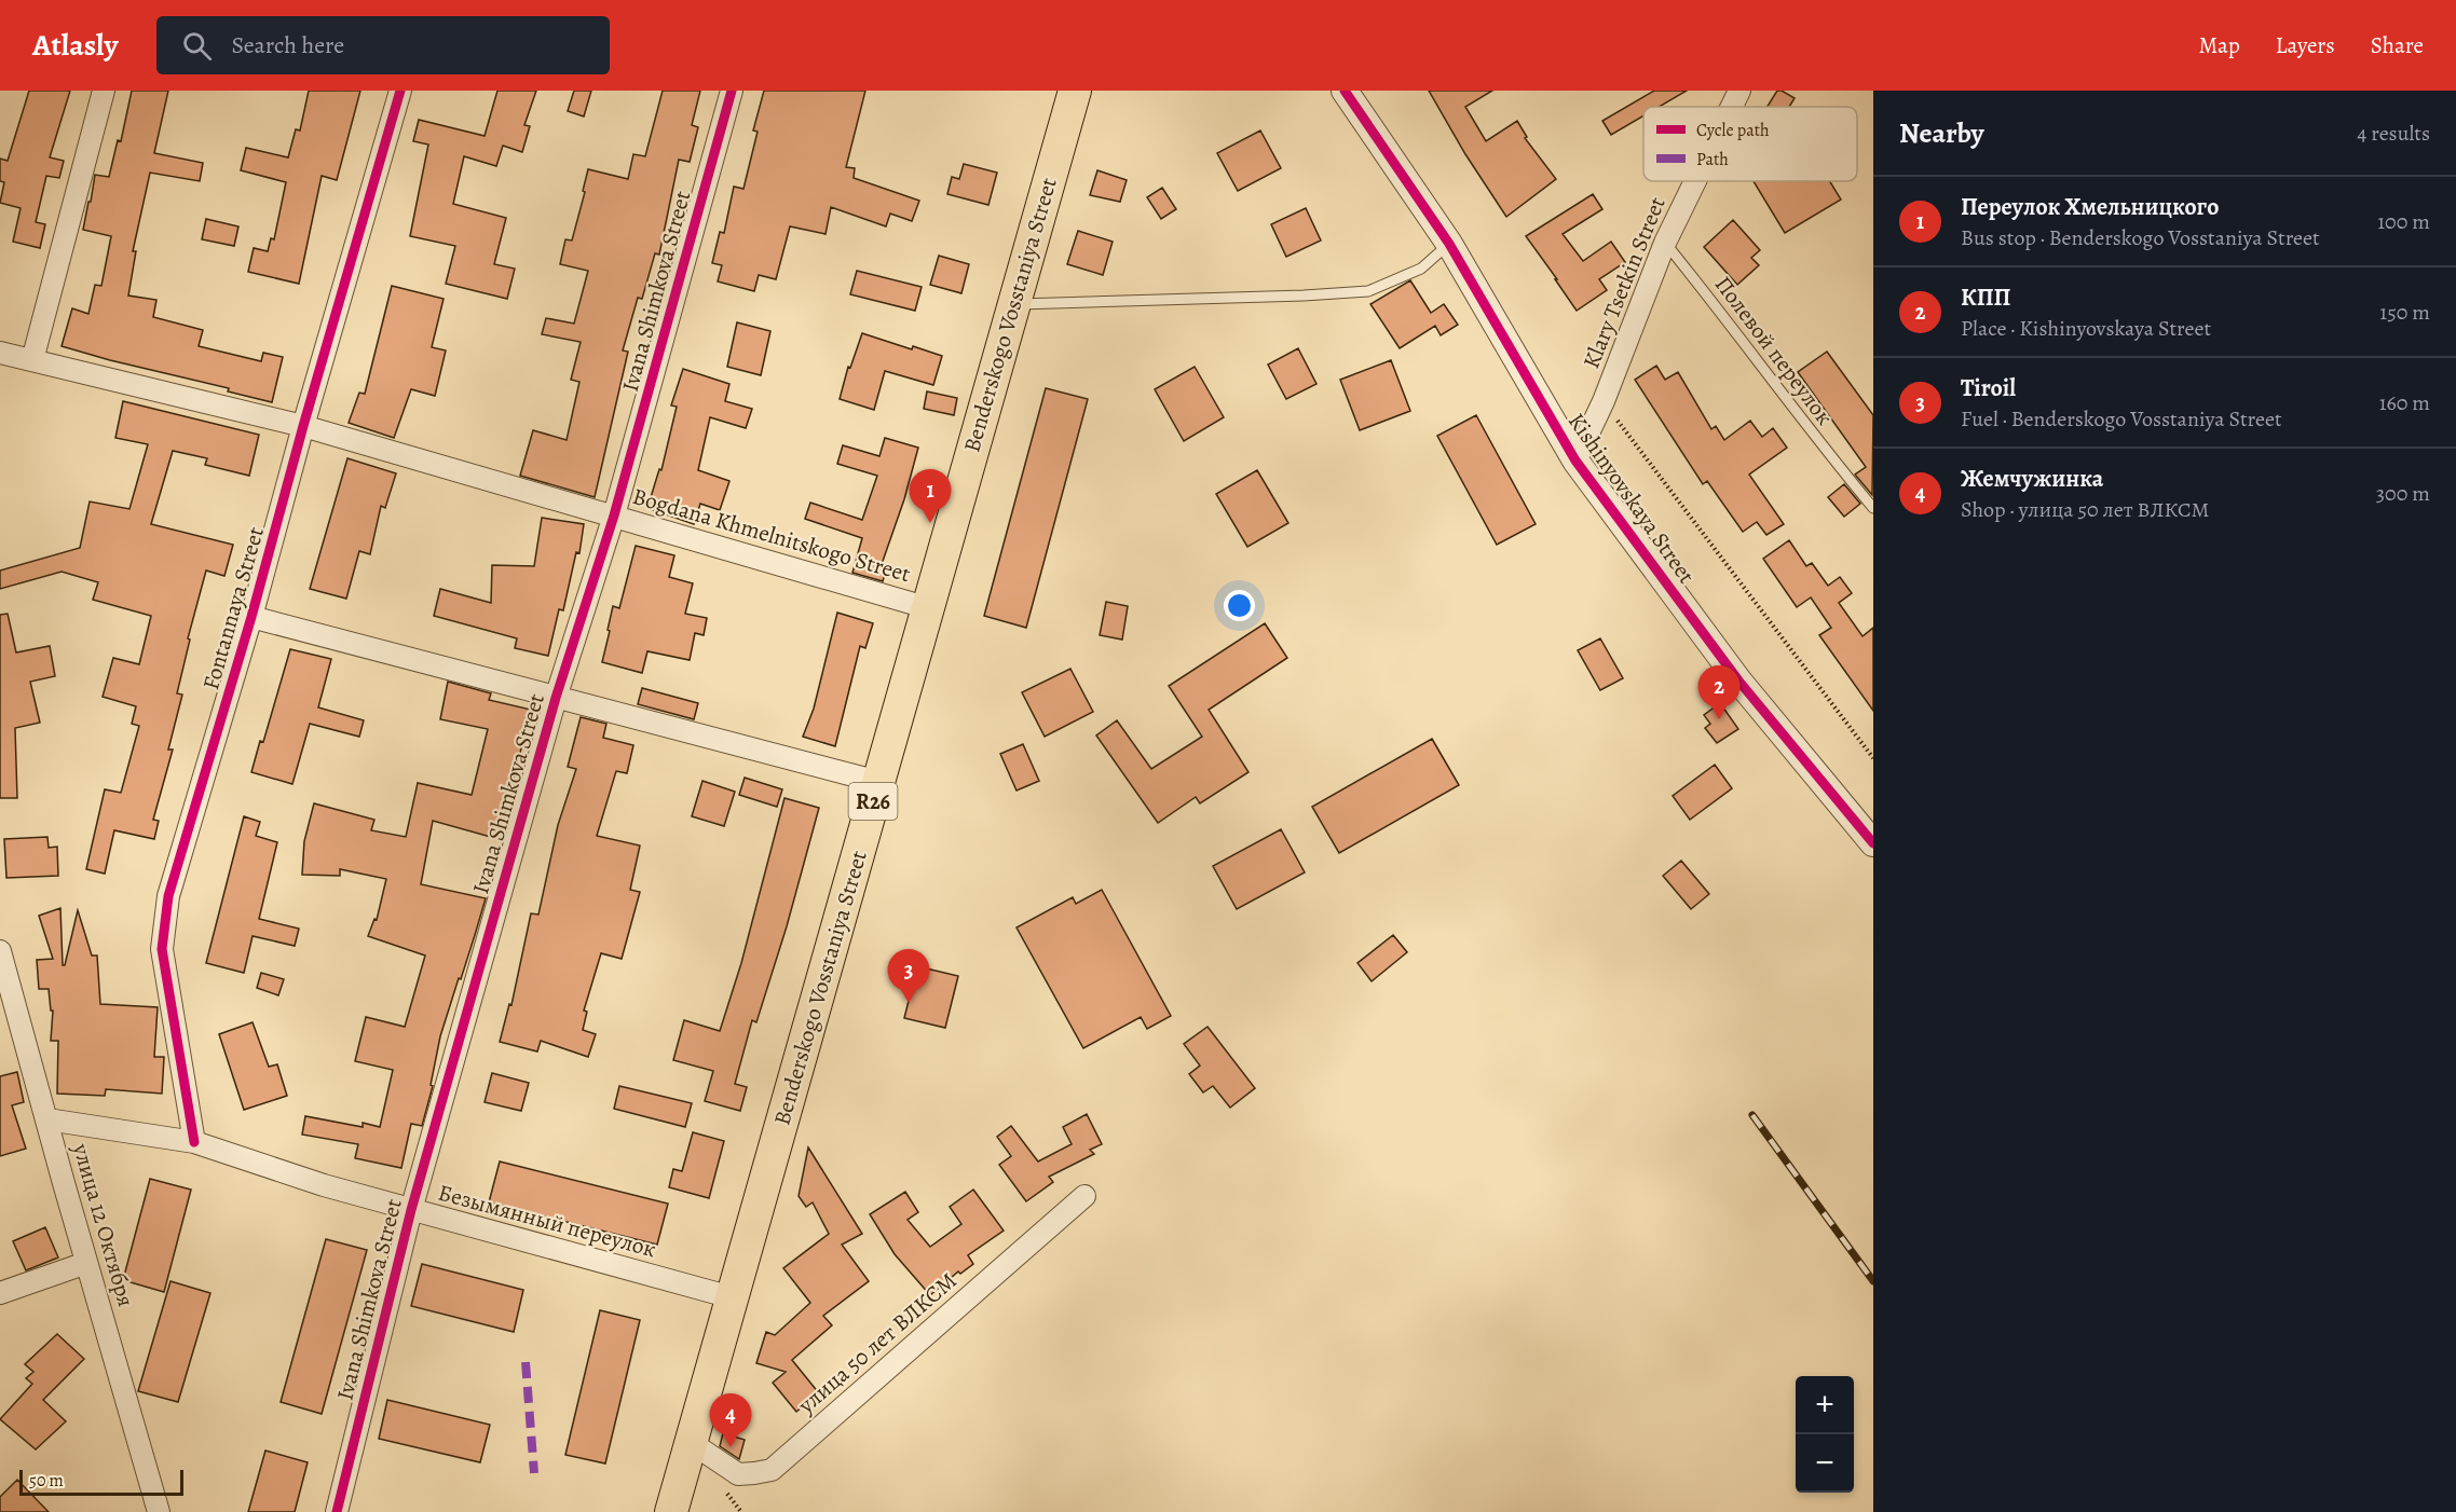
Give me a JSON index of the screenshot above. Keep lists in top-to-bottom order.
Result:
{
  "streets": {
    "main road": ["Benderskogo Vosstaniya Street", "R26"],
    "street": [
      "Klary Tsetkin Street",
      "Ivana Shimkova Street",
      "Kishinyovskaya Street",
      "Bogdana Khmelnitskogo Street",
      "Fontannaya Street",
      "Безымянный переулок",
      "улица 12 Октября",
      "улица 50 лет ВЛКСМ"
    ],
    "lane": ["Полевой переулок"]
  },
  "crossings": [
    ["Klary Tsetkin Street", "Полевой переулок"],
    ["Klary Tsetkin Street", "Kishinyovskaya Street"],
    ["Ivana Shimkova Street", "Bogdana Khmelnitskogo Street"],
    ["Ivana Shimkova Street", "Безымянный переулок"],
    ["Benderskogo Vosstaniya Street", "Bogdana Khmelnitskogo Street"],
    ["Benderskogo Vosstaniya Street", "Безымянный переулок"],
    ["Benderskogo Vosstaniya Street", "улица 50 лет ВЛКСМ"],
    ["Bogdana Khmelnitskogo Street", "Fontannaya Street"],
    ["Fontannaya Street", "Безымянный переулок"],
    ["Безымянный переулок", "улица 12 Октября"]
  ],
  "legend": ["Cycle path", "Path"],
  "scale_bar": "50 m",
  "page": {
    "header": "Atlasly",
    "search": "Search here",
    "nav": ["Map", "Layers", "Share"],
    "heading": ["Nearby", "4 results"],
    "list": [
      {
        "mark": "1",
        "name": "Переулок Хмельницкого",
        "note": "Bus stop · Benderskogo Vosstaniya Street",
        "value": "100 m"
      },
      {
        "mark": "2",
        "name": "КПП",
        "note": "Place · Kishinyovskaya Street",
        "value": "150 m"
      },
      {
        "mark": "3",
        "name": "Tiroil",
        "note": "Fuel · Benderskogo Vosstaniya Street",
        "value": "160 m"
      },
      {
        "mark": "4",
        "name": "Жемчужинка",
        "note": "Shop · улица 50 лет ВЛКСМ",
        "value": "300 m"
      }
    ],
    "pins": [
      "1",
      "2",
      "3",
      "4"
    ],
    "map_buttons": ["+", "−"],
    "scale": "50 m"
  }
}
